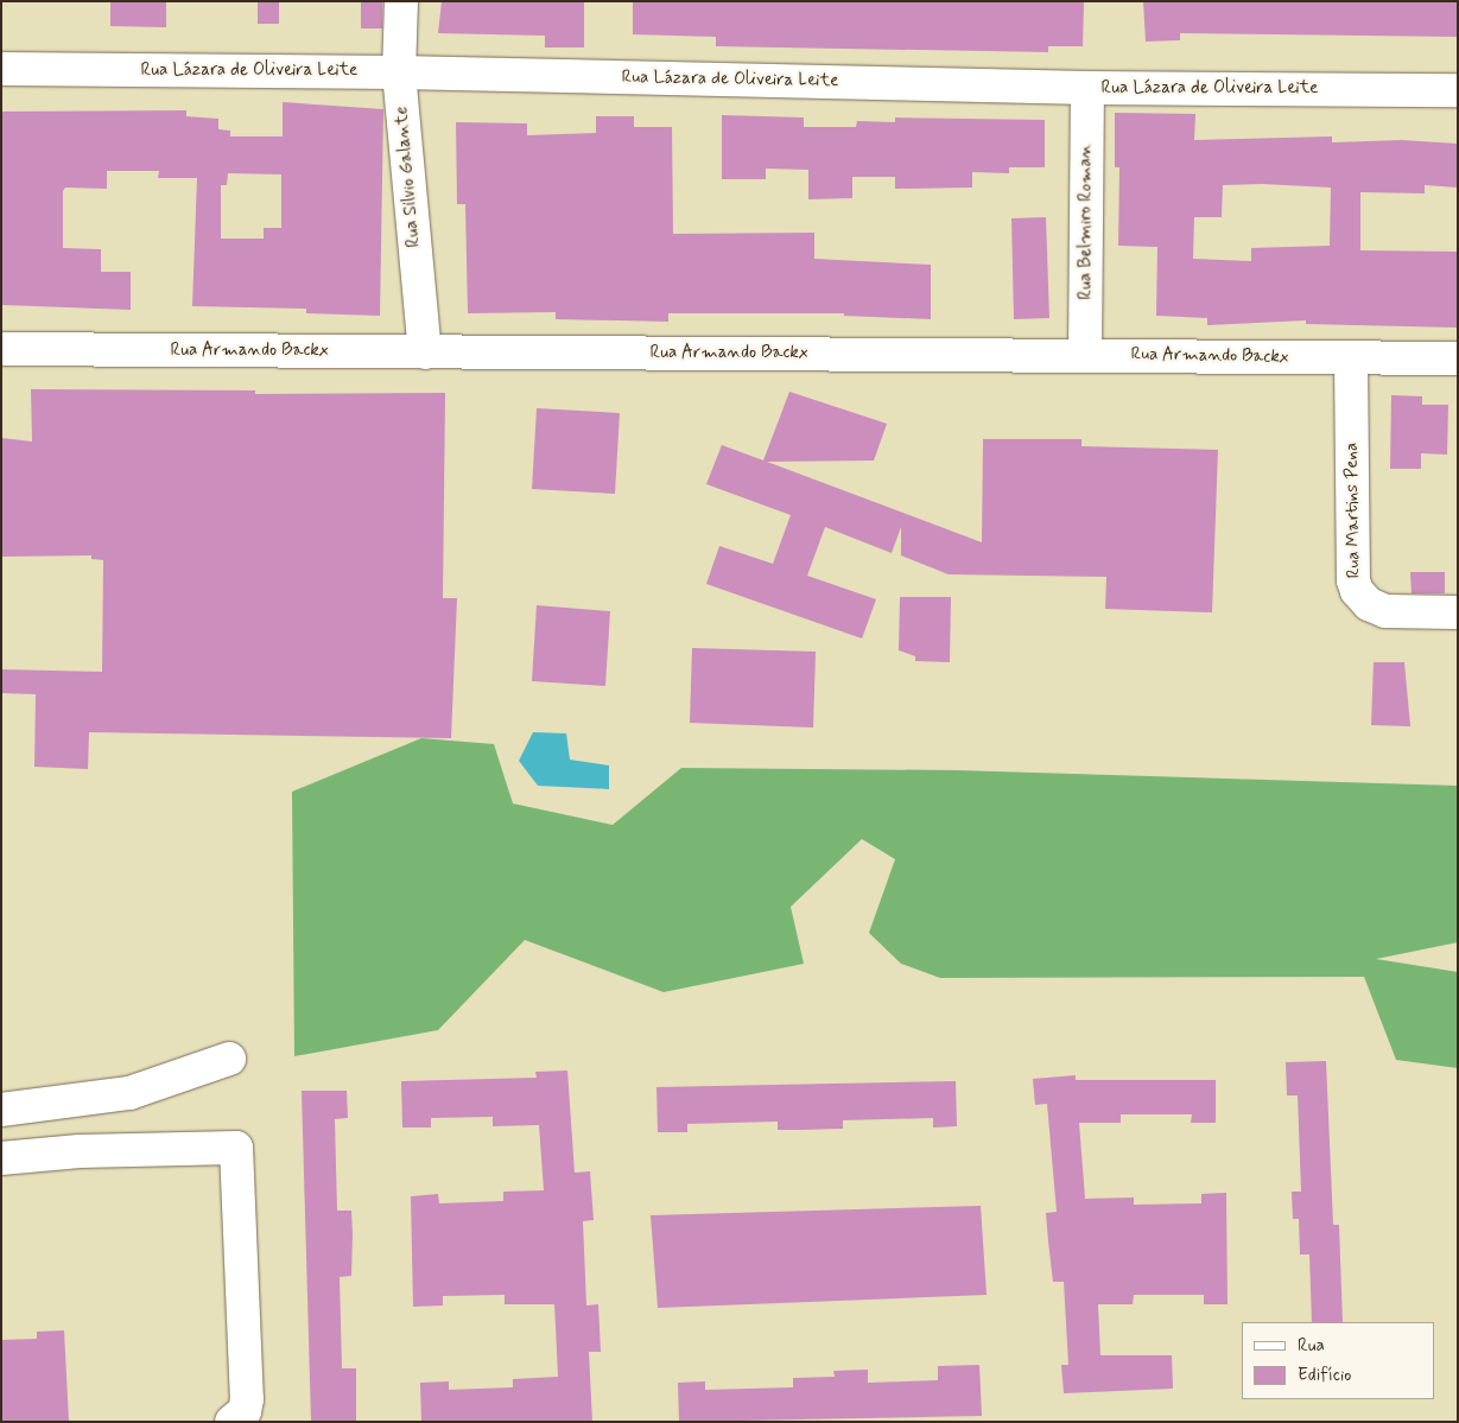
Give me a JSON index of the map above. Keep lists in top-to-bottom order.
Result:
{
  "streets": {
    "street": [
      "Rua Lázara de Oliveira Leite",
      "Rua Silvio Galante",
      "Rua Belmiro Roman",
      "Rua Armando Backx",
      "Rua Martins Pena"
    ]
  },
  "crossings": [
    ["Rua Lázara de Oliveira Leite", "Rua Silvio Galante"],
    ["Rua Lázara de Oliveira Leite", "Rua Belmiro Roman"],
    ["Rua Silvio Galante", "Rua Armando Backx"],
    ["Rua Belmiro Roman", "Rua Armando Backx"],
    ["Rua Armando Backx", "Rua Martins Pena"]
  ],
  "legend": ["Rua", "Edifício"]
}
